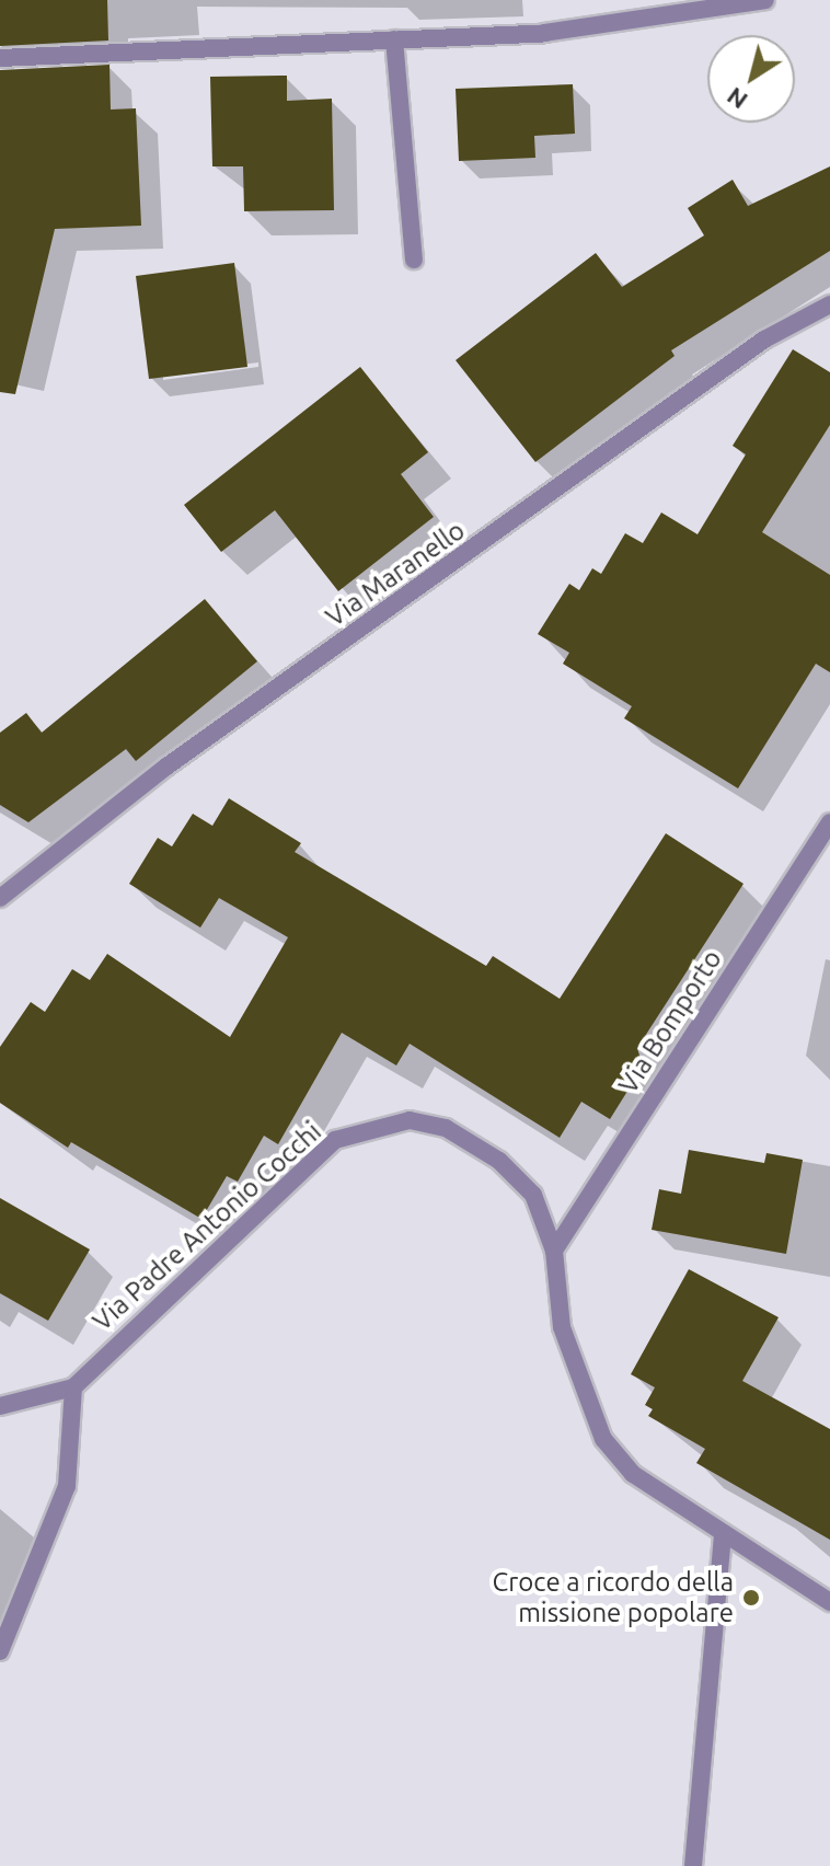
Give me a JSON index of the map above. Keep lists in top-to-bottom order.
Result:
{
  "streets": {
    "street": ["Via Maranello", "Via Bomporto", "Via Padre Antonio Cocchi"]
  },
  "crossings": [
    ["Via Bomporto", "Via Padre Antonio Cocchi"]
  ],
  "places": ["Croce a ricordo della missione popolare"],
  "north": "bottom left"
}
